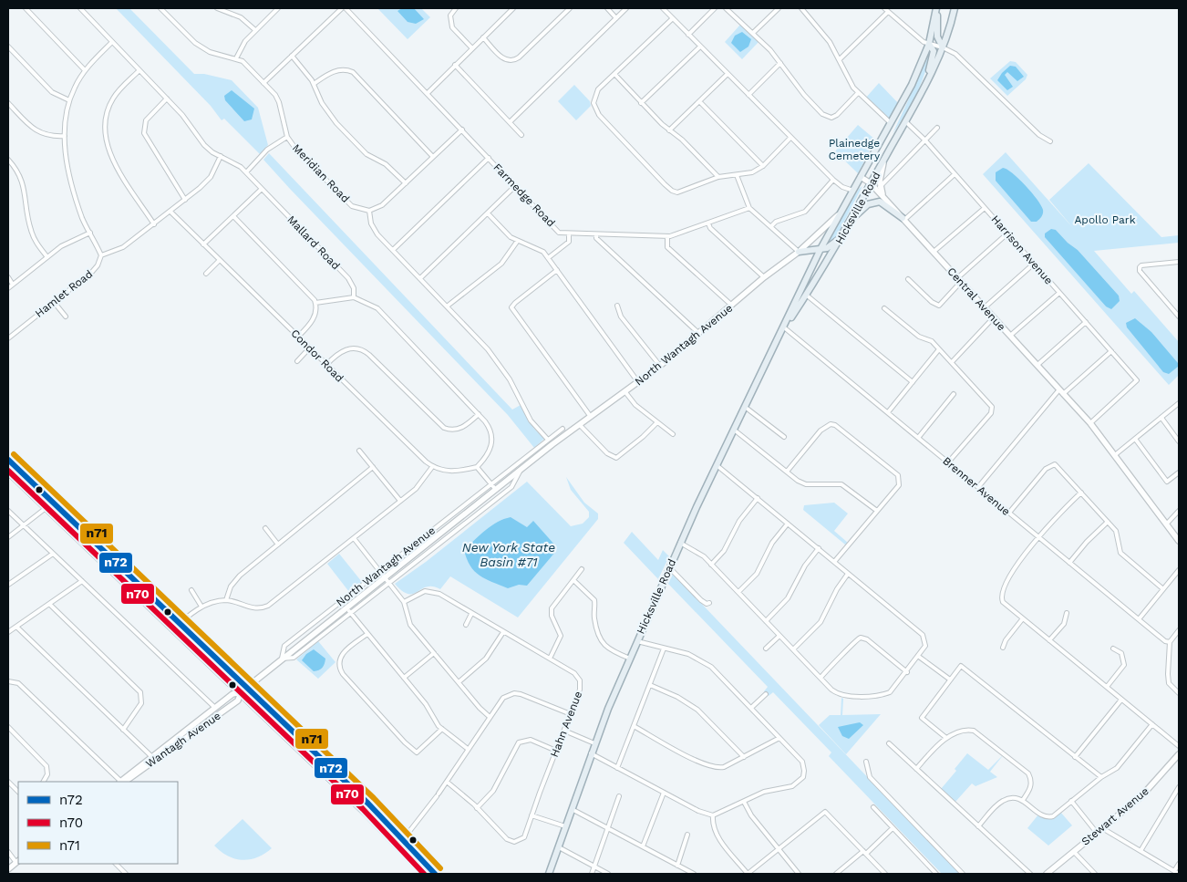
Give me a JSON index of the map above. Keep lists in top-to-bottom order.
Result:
{
  "streets": {
    "main road": [
      "Hicksville Road",
      "Central Avenue",
      "North Wantagh Avenue",
      "Wantagh Avenue",
      "Stewart Avenue"
    ],
    "street": [
      "Meridian Road",
      "Farmedge Road",
      "Mallard Road",
      "Harrison Avenue",
      "Hamlet Road",
      "Condor Road",
      "Brenner Avenue",
      "Hahn Avenue"
    ]
  },
  "crossings": [
    ["Hicksville Road", "Harrison Avenue"],
    ["Hicksville Road", "Central Avenue"],
    ["Hicksville Road", "North Wantagh Avenue"],
    ["Hicksville Road", "Brenner Avenue"],
    ["Harrison Avenue", "Central Avenue"],
    ["North Wantagh Avenue", "Wantagh Avenue"]
  ],
  "water": ["New York State Basin #71"],
  "parks": ["Plainedge Cemetery", "Apollo Park"],
  "lines": ["transit line n71", "transit line n72", "transit line n70"],
  "legend": ["n72", "n70", "n71"]
}
